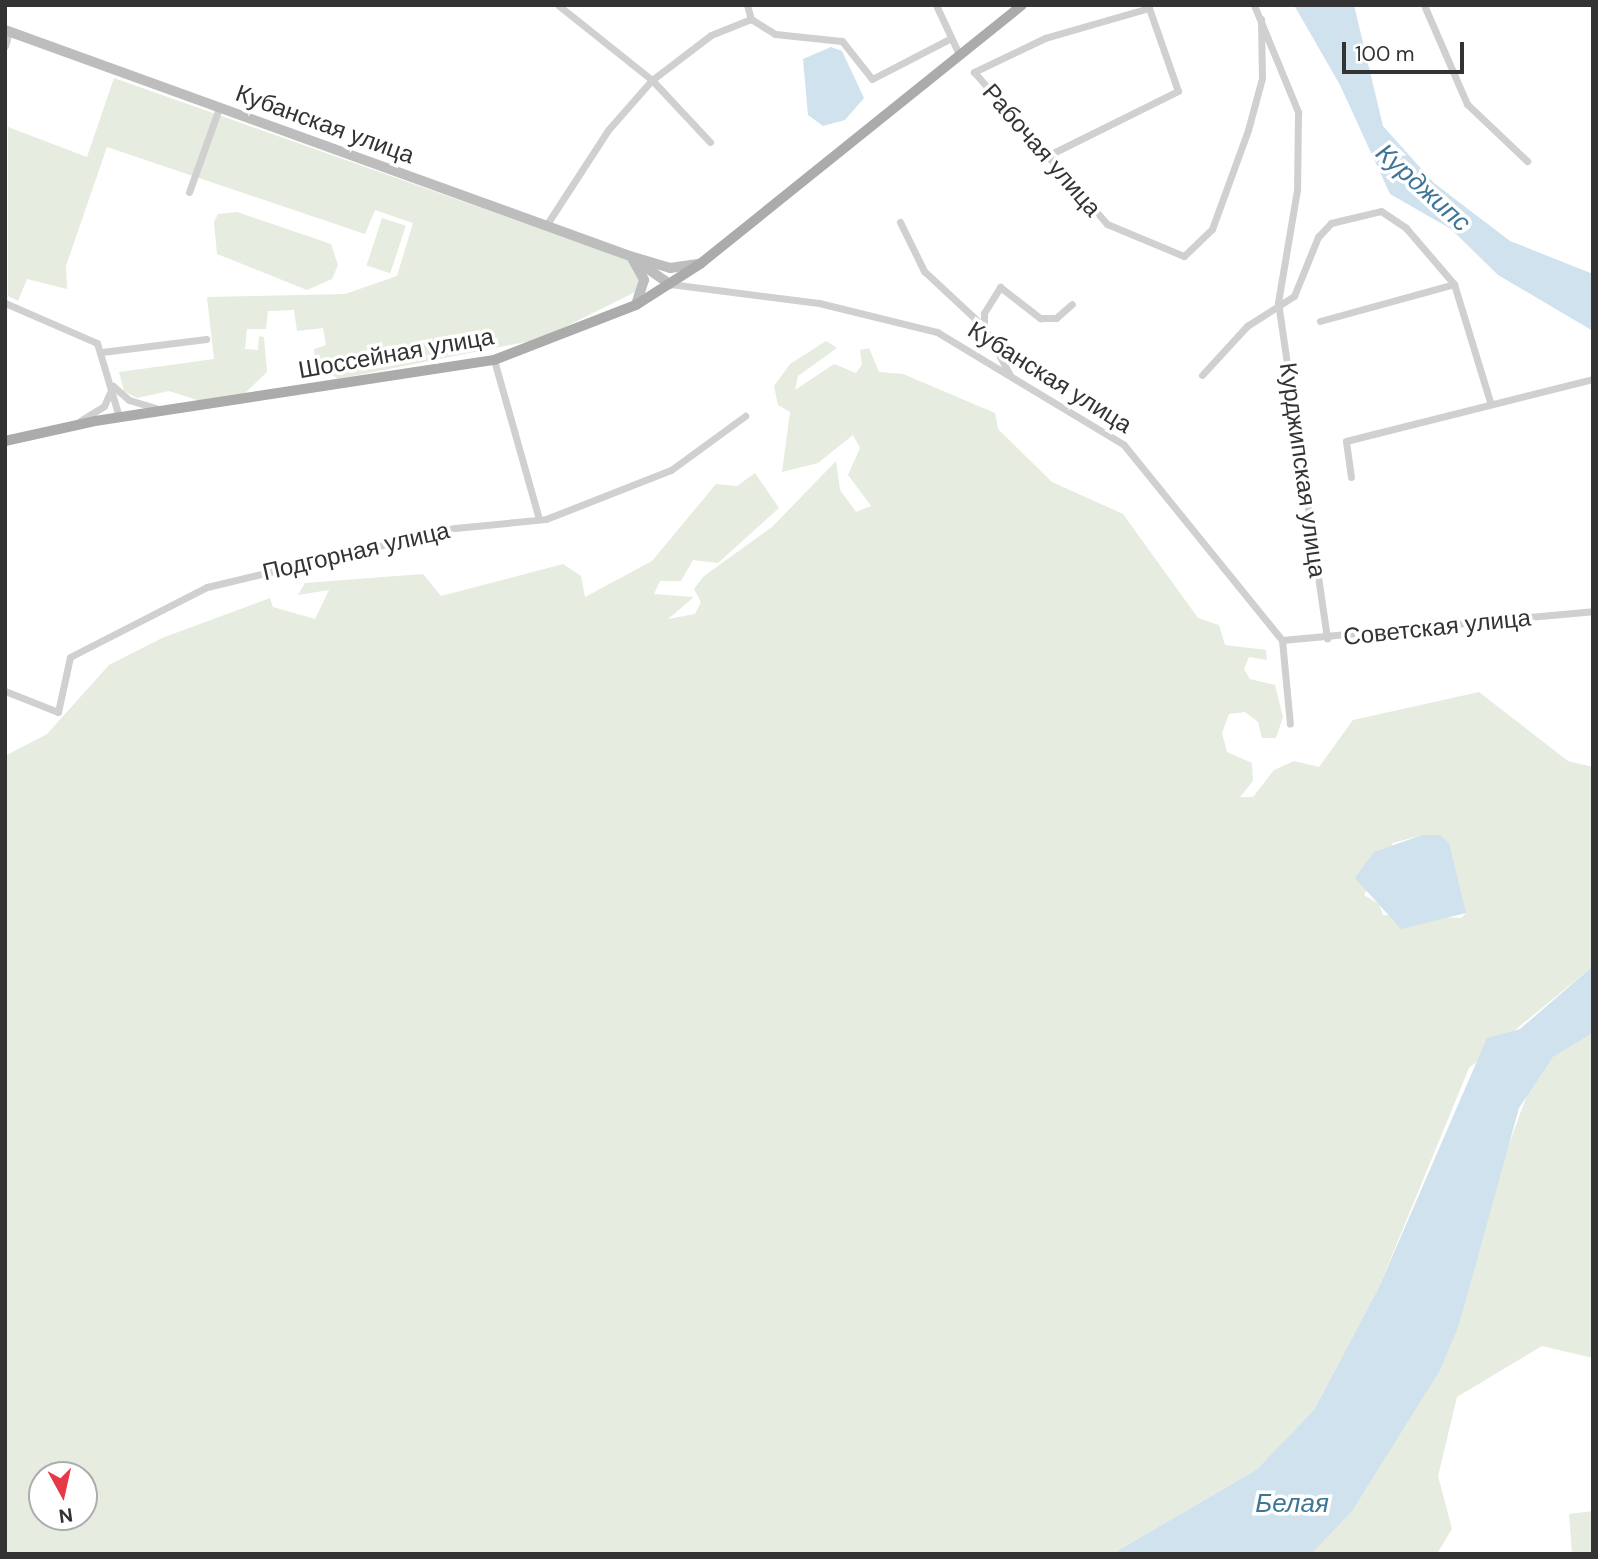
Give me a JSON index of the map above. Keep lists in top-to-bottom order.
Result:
{
  "streets": {
    "main road": ["Кубанская улица", "Шоссейная улица"],
    "street": [
      "Рабочая улица",
      "Курджипская улица",
      "Подгорная улица",
      "Советская улица"
    ]
  },
  "crossings": [
    ["Кубанская улица", "Шоссейная улица"],
    ["Кубанская улица", "Советская улица"],
    ["Рабочая улица", "Курджипская улица"],
    ["Курджипская улица", "Советская улица"]
  ],
  "water": ["Курджипс", "Белая"],
  "scale_bar": "100 m",
  "north": "bottom"
}
